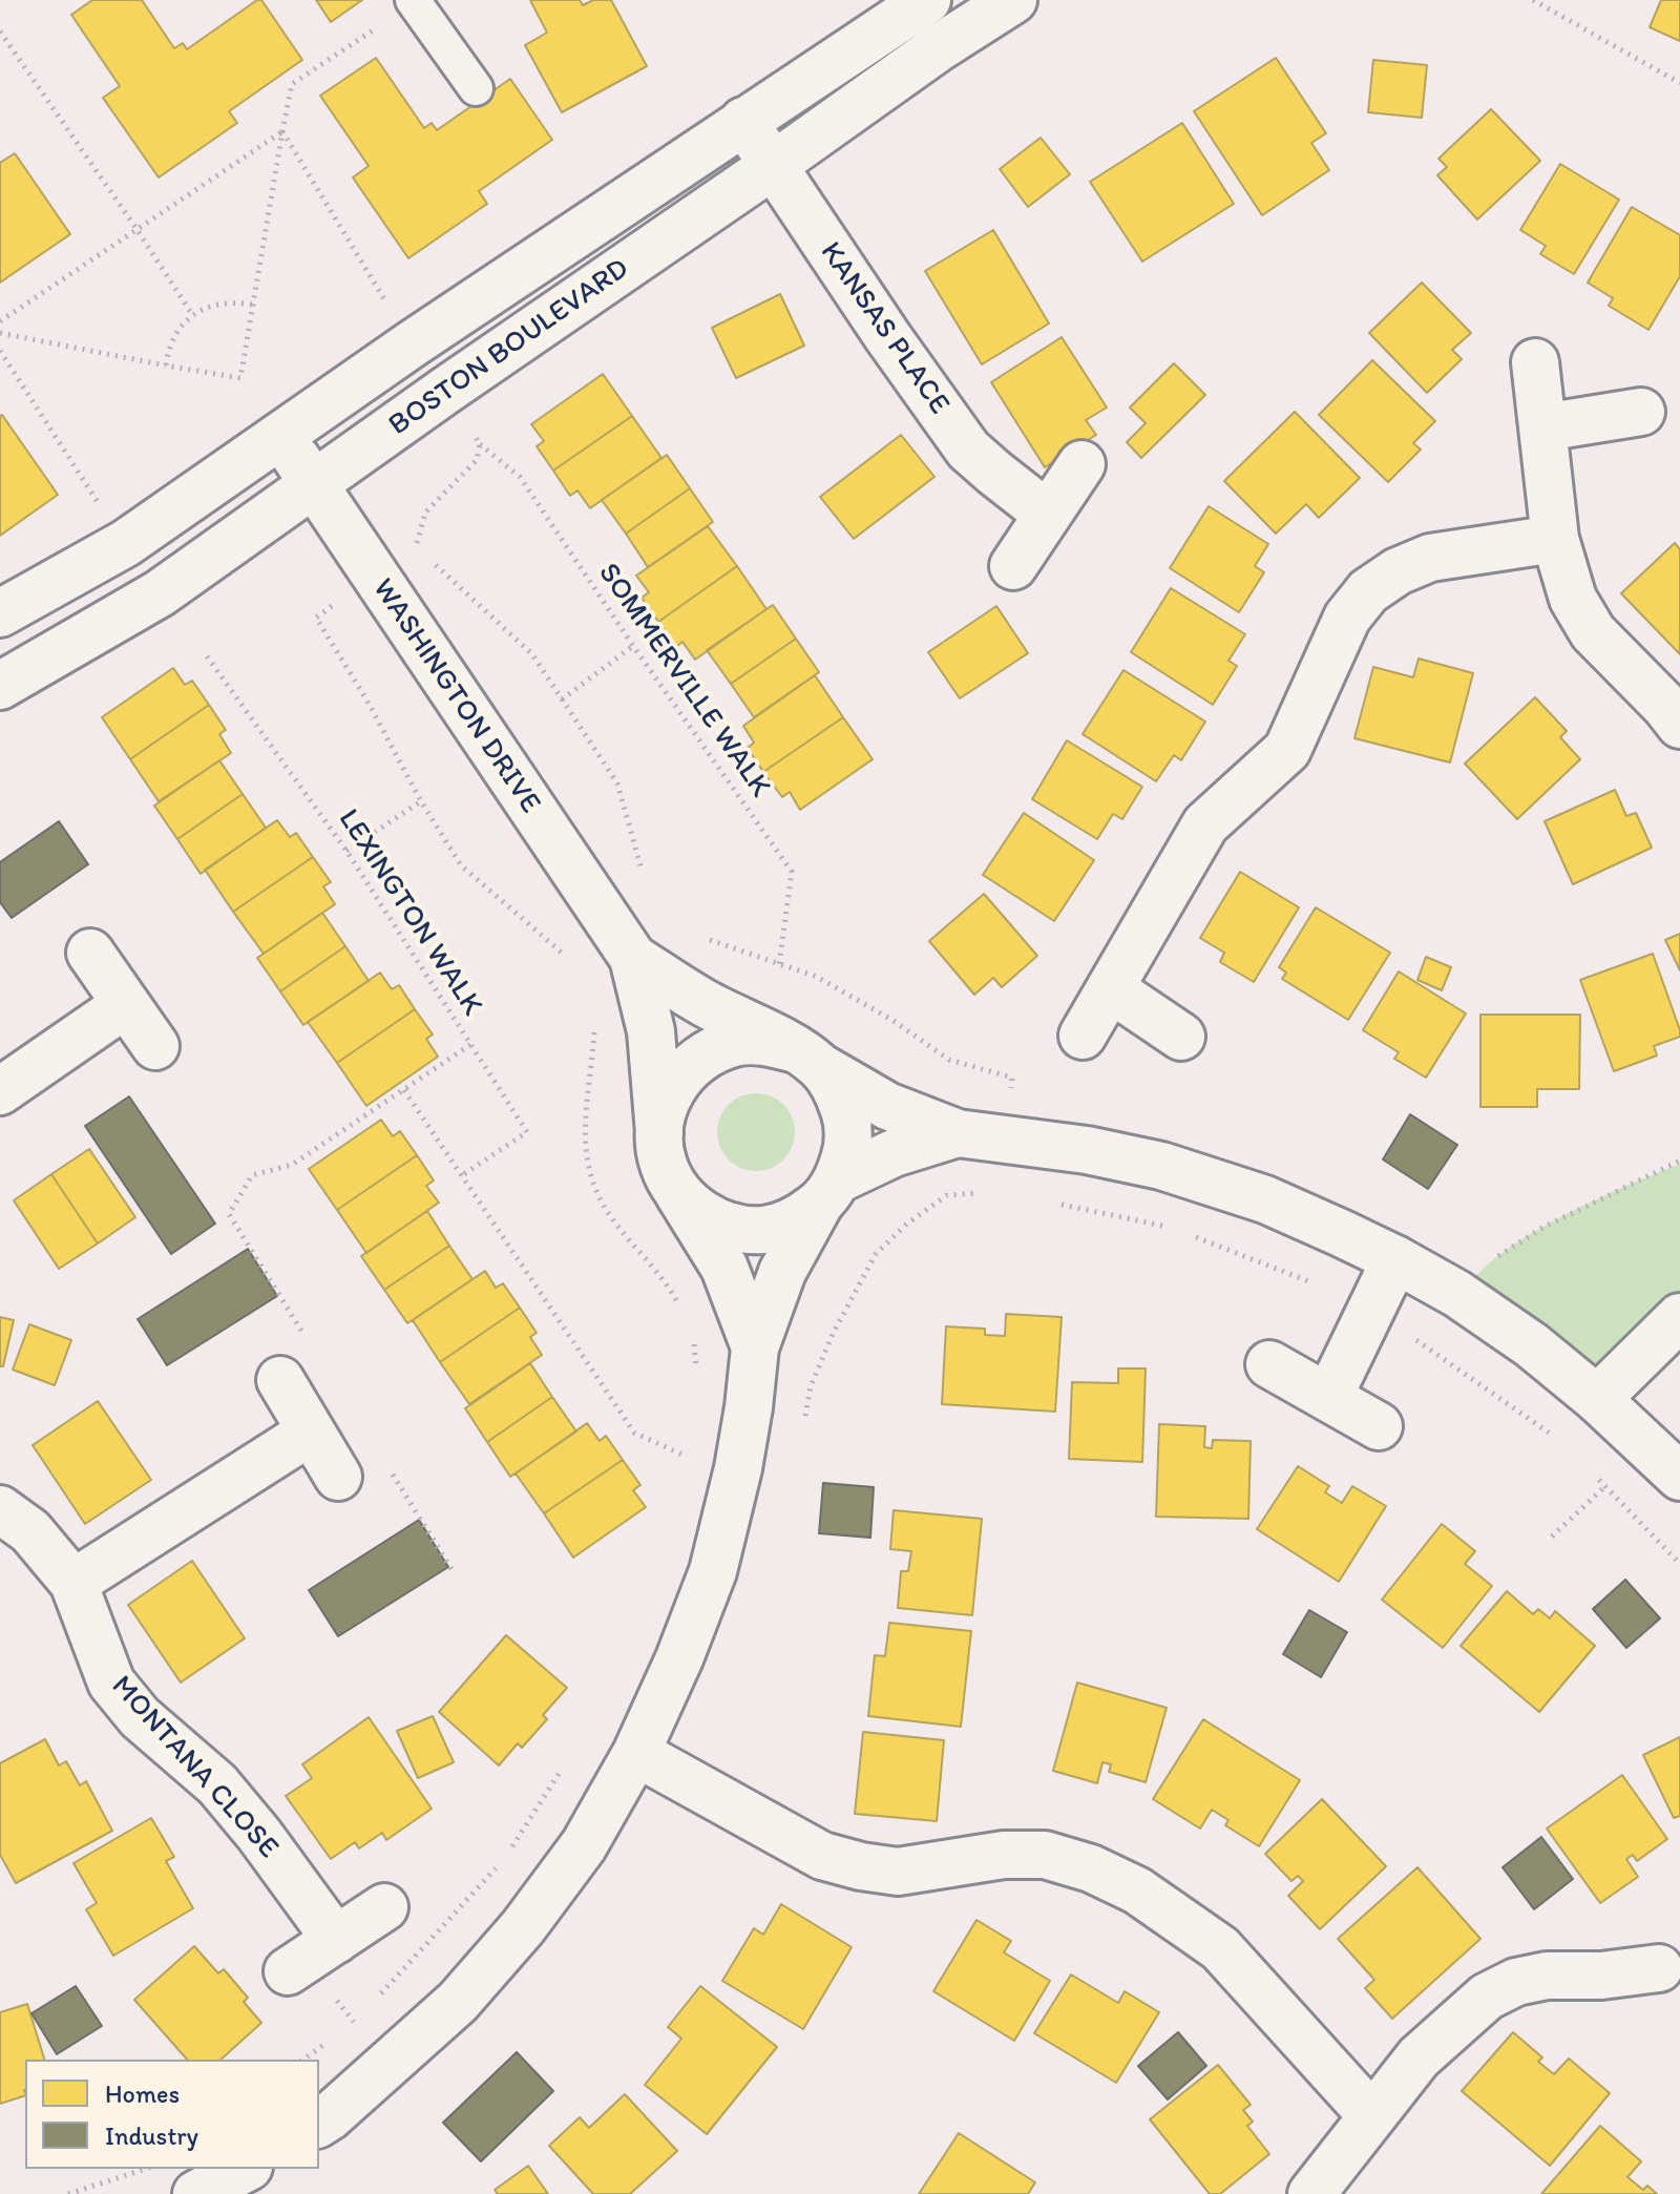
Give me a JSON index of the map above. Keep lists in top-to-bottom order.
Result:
{
  "streets": {
    "street": [
      "KANSAS PLACE",
      "BOSTON BOULEVARD",
      "WASHINGTON DRIVE",
      "MONTANA CLOSE"
    ],
    "path": ["SOMMERVILLE WALK", "LEXINGTON WALK"]
  },
  "crossings": [
    ["KANSAS PLACE", "BOSTON BOULEVARD"],
    ["BOSTON BOULEVARD", "WASHINGTON DRIVE"]
  ],
  "legend": ["Homes", "Industry"]
}
